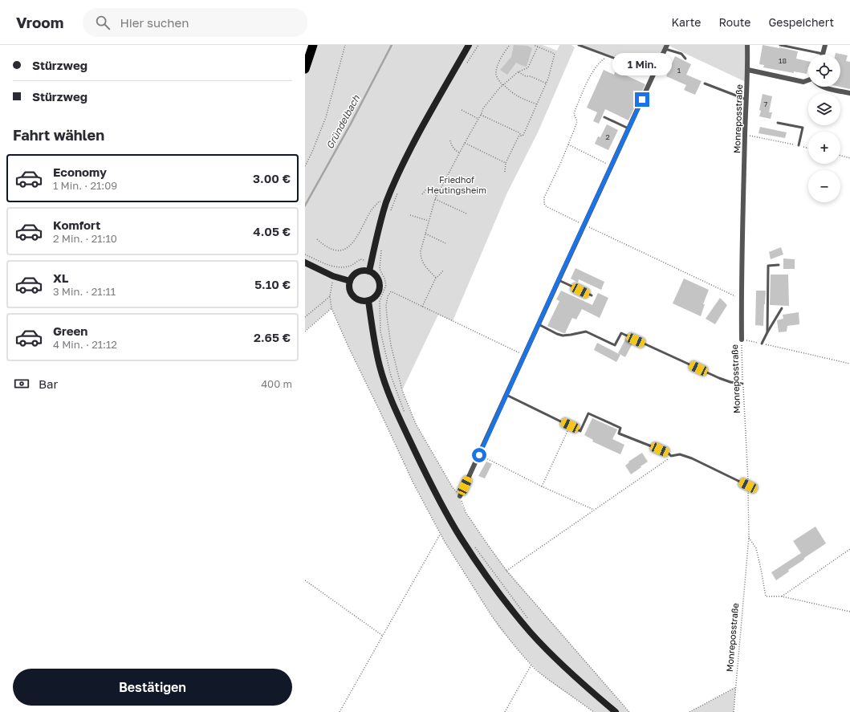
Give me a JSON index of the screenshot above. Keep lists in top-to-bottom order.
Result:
{
  "streets": {
    "street": ["Monreposstraße"]
  },
  "water": ["Gründelbach"],
  "parks": ["Friedhof Heutingsheim"],
  "house_numbers": [
    "18",
    "1",
    "7",
    "2"
  ],
  "page": {
    "header": "Vroom",
    "search": "Hier suchen",
    "nav": ["Karte", "Route", "Gespeichert"],
    "banner": ["Stürzweg", "Stürzweg"],
    "bubble": "1 Min.",
    "map_buttons": ["+", "−"],
    "heading": "Fahrt wählen",
    "list": [
      {
        "name": "Economy",
        "note": "1 Min. · 21:09",
        "value": "3.00 €"
      },
      {
        "name": "Komfort",
        "note": "2 Min. · 21:10",
        "value": "4.05 €"
      },
      {
        "name": "XL",
        "note": "3 Min. · 21:11",
        "value": "5.10 €"
      },
      {
        "name": "Green",
        "note": "4 Min. · 21:12",
        "value": "2.65 €"
      }
    ],
    "pay": ["Bar", "400 m"],
    "buttons": "Bestätigen"
  }
}
